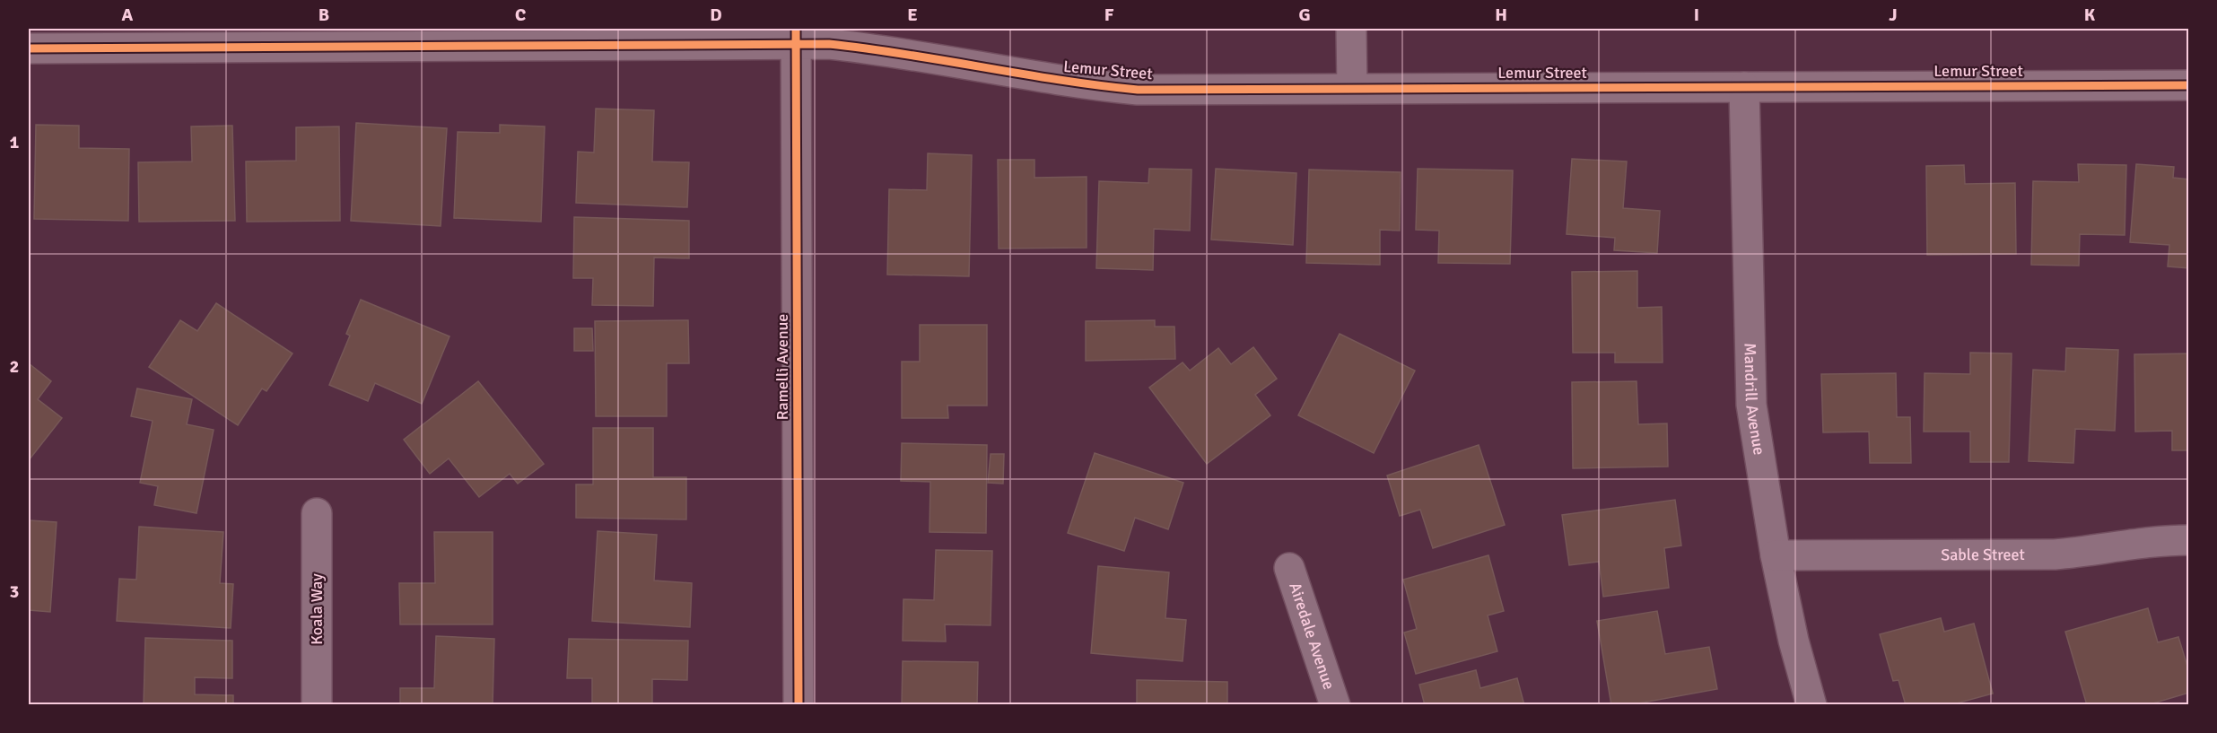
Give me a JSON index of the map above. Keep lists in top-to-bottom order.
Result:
{
  "streets": {
    "street": [
      "Lemur Street",
      "Ramelli Avenue",
      "Mandrill Avenue",
      "Sable Street",
      "Koala Way",
      "Airedale Avenue"
    ]
  },
  "crossings": [
    ["Lemur Street", "Ramelli Avenue"],
    ["Lemur Street", "Mandrill Avenue"],
    ["Mandrill Avenue", "Sable Street"]
  ],
  "grid": {
    "columns": [
      "A",
      "B",
      "C",
      "D",
      "E",
      "F",
      "G",
      "H",
      "I",
      "J",
      "K"
    ],
    "rows": ["1", "2", "3"]
  }
}
